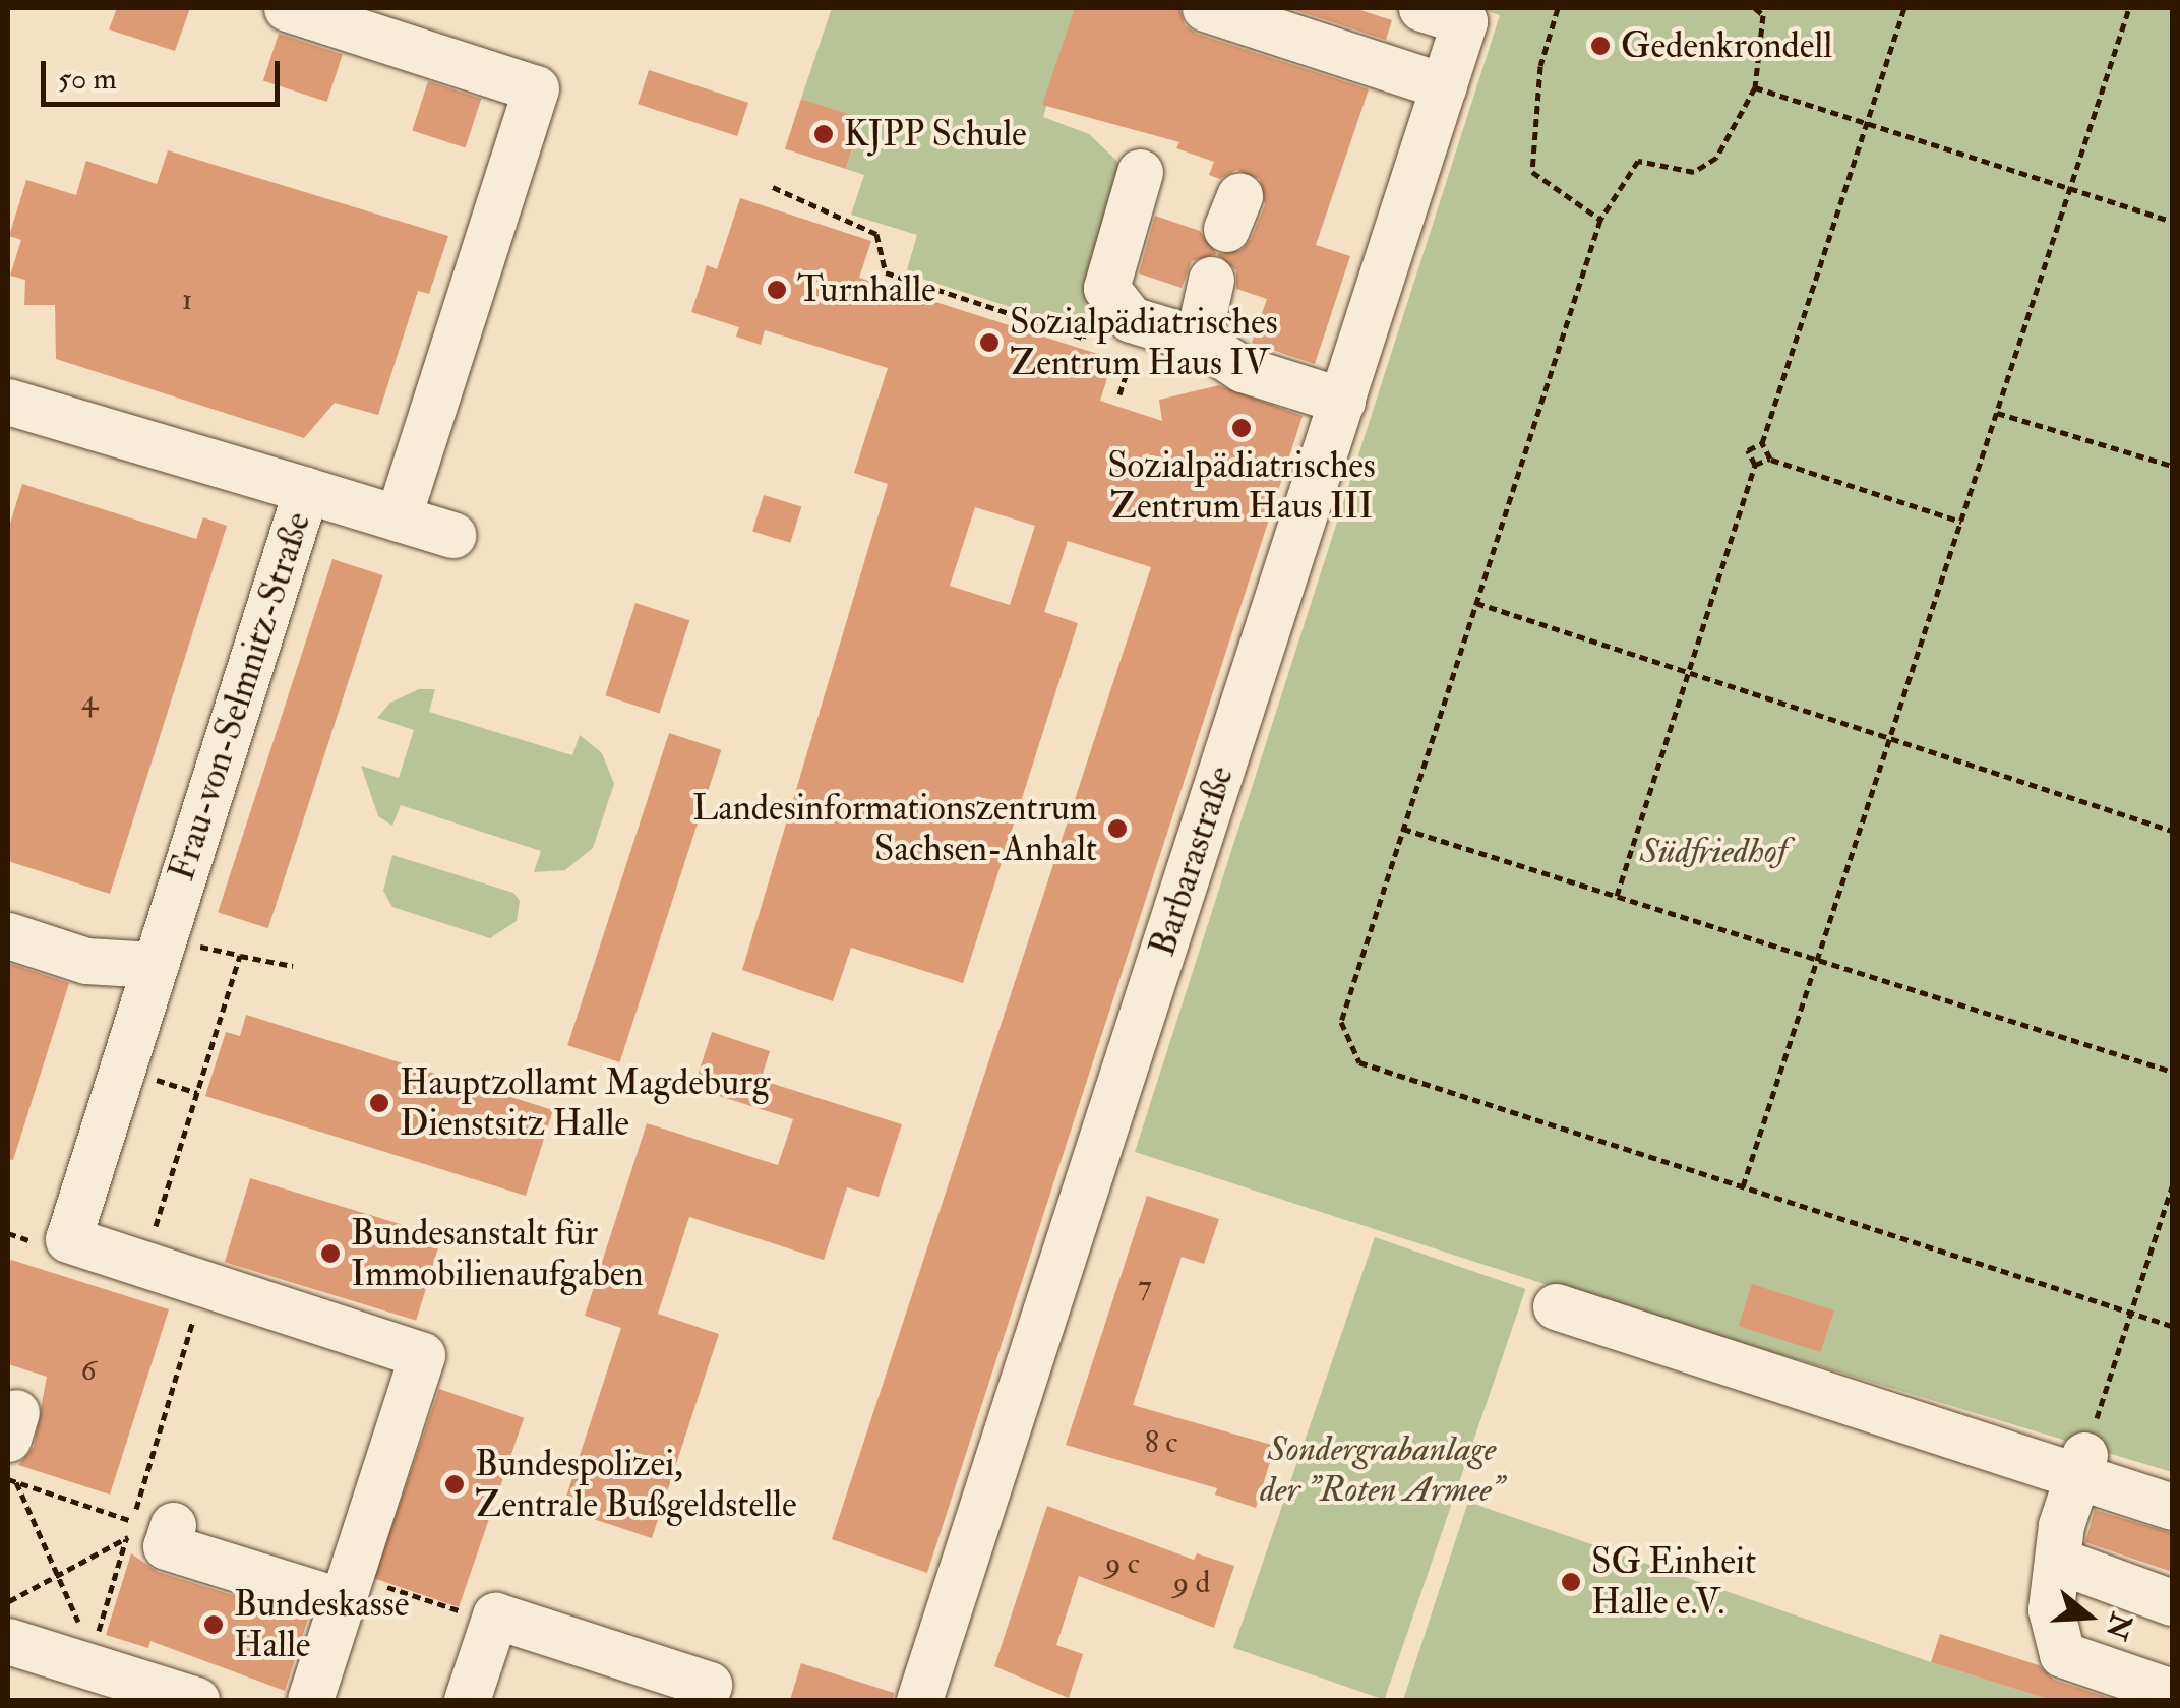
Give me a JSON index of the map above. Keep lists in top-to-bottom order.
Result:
{
  "streets": {
    "street": ["Frau-von-Selmnitz-Straße", "Barbarastraße"]
  },
  "parks": ["Südfriedhof", "Sondergrabanlage der \"Roten Armee\""],
  "places": [
    "Gedenkrondell",
    "KJPP Schule",
    "Turnhalle",
    "Sozialpädiatrisches Zentrum Haus IV",
    "Sozialpädiatrisches Zentrum Haus III",
    "Landesinformationszentrum Sachsen-Anhalt",
    "Hauptzollamt Magdeburg Dienstsitz Halle",
    "Bundesanstalt für Immobilienaufgaben",
    "Bundespolizei, Zentrale Bußgeldstelle",
    "SG Einheit Halle e.V.",
    "Bundeskasse Halle"
  ],
  "house_numbers": [
    "1",
    "4",
    "7",
    "6",
    "8 c",
    "9 c",
    "9 d"
  ],
  "scale_bar": "50 m",
  "north": "right"
}
